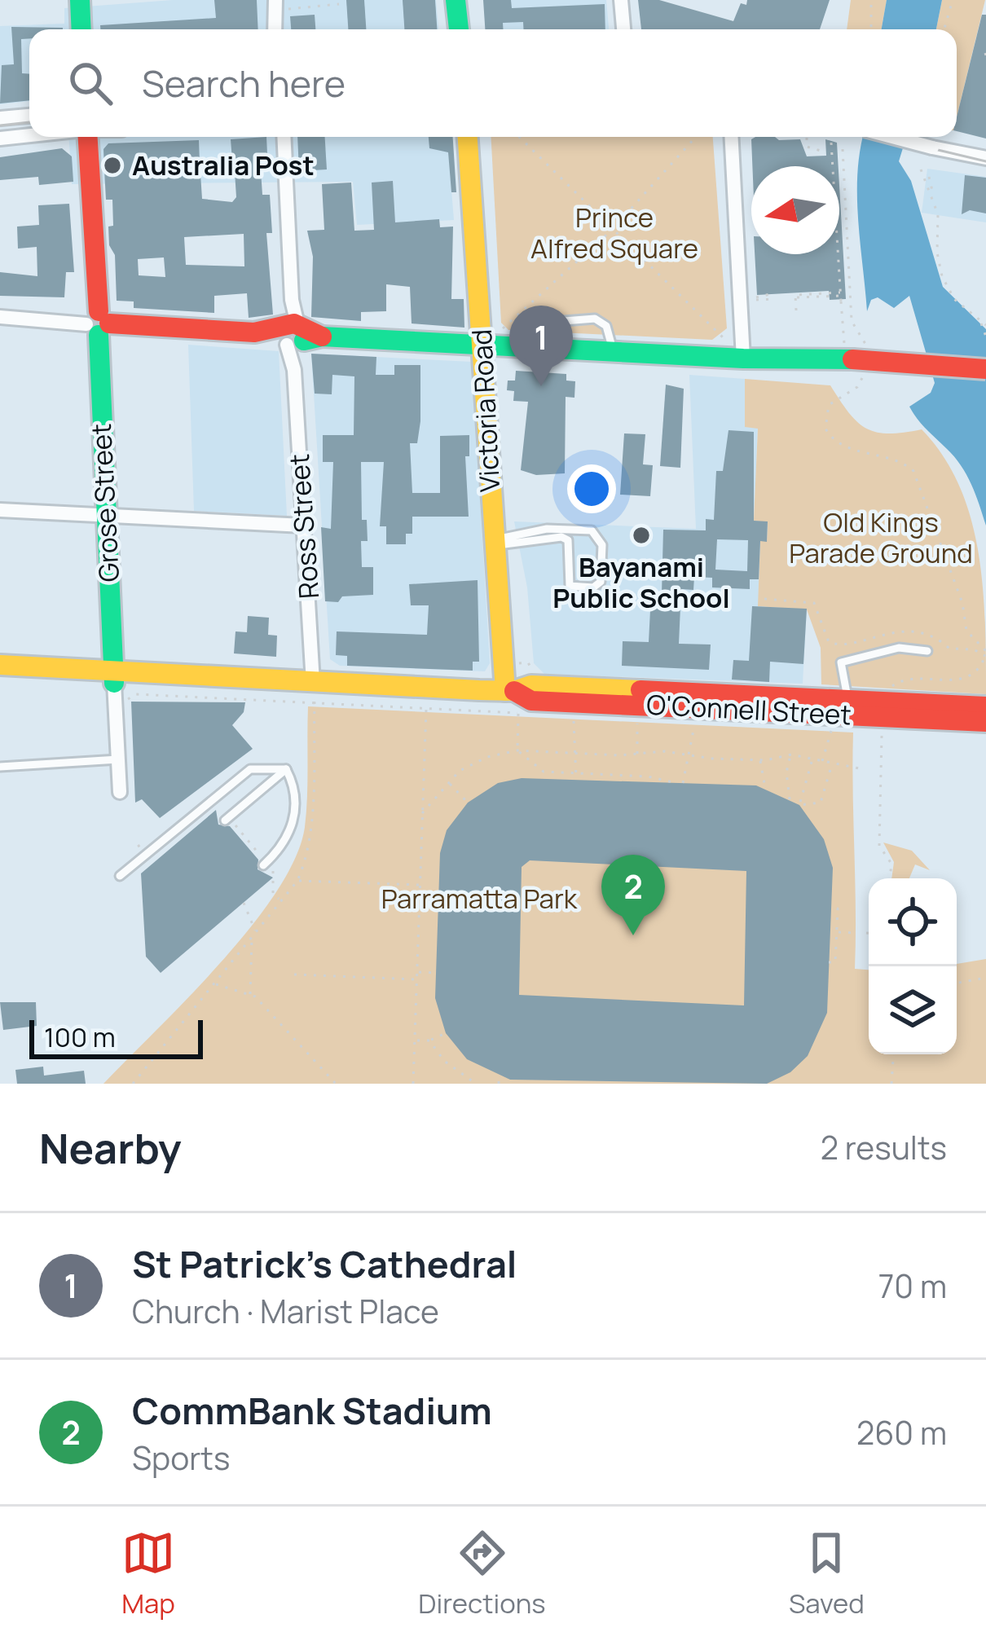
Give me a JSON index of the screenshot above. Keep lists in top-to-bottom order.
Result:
{
  "streets": {
    "main road": ["Victoria Road", "Grose Street", "O'Connell Street"],
    "street": ["Ross Street"]
  },
  "crossings": [
    ["Victoria Road", "O'Connell Street"],
    ["Grose Street", "O'Connell Street"],
    ["Ross Street", "O'Connell Street"]
  ],
  "parks": ["Prince Alfred Square", "Old Kings Parade Ground", "Parramatta Park"],
  "places": ["Australia Post", "Bayanami Public School"],
  "scale_bar": "100 m",
  "north": "left",
  "page": {
    "search": "Search here",
    "pins": ["1", "2"],
    "scale": "100 m",
    "heading": ["Nearby", "2 results"],
    "list": [
      {
        "mark": "1",
        "name": "St Patrick's Cathedral",
        "note": "Church · Marist Place",
        "value": "70 m"
      },
      {
        "mark": "2",
        "name": "CommBank Stadium",
        "note": "Sports",
        "value": "260 m"
      }
    ],
    "nav": ["Map", "Directions", "Saved"]
  }
}
